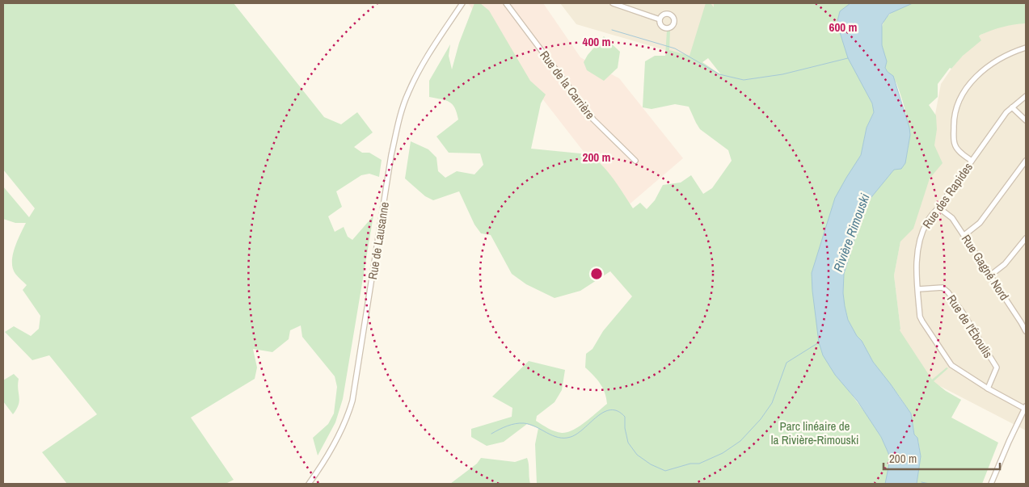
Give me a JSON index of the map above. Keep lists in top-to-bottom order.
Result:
{
  "streets": {
    "street": [
      "Rue de la Carrière",
      "Rue des Rapides",
      "Rue de Lausanne",
      "Rue Gagné Nord",
      "Rue de l'Éboulis"
    ]
  },
  "crossings": [
    ["Rue des Rapides", "Rue Gagné Nord"],
    ["Rue des Rapides", "Rue de l'Éboulis"]
  ],
  "water": ["Rivière Rimouski"],
  "parks": ["Parc linéaire de la Rivière-Rimouski"],
  "scale_bar": "200 m",
  "rings": ["600 m", "400 m", "200 m"]
}
